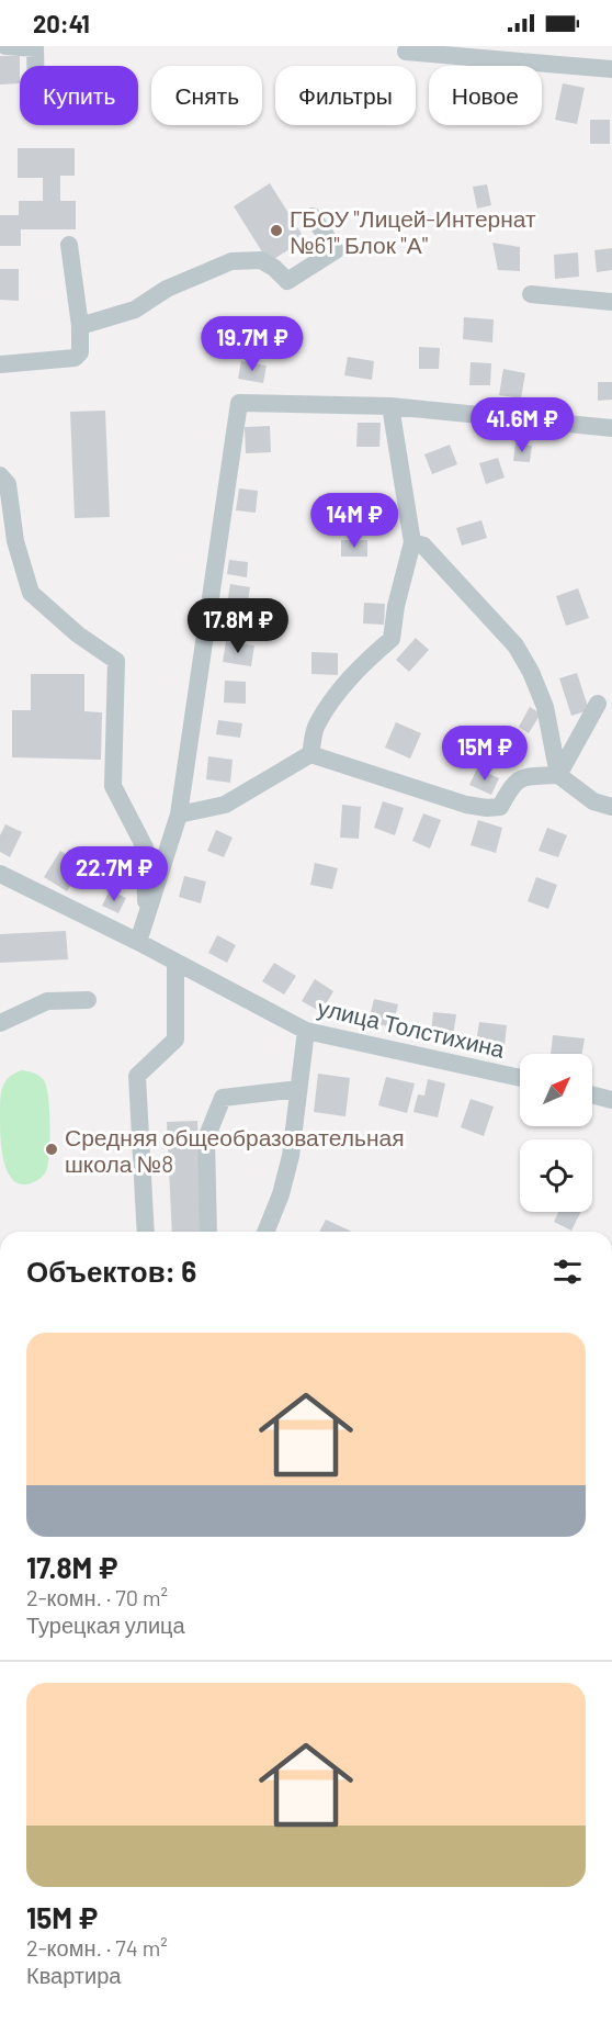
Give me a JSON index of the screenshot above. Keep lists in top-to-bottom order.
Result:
{
  "streets": {
    "street": ["улица Толстихина"]
  },
  "places": ["ГБОУ \"Лицей-Интернат №61\" Блок \"А\"", "Средняя общеобразовательная школа №8"],
  "north": "top right",
  "page": {
    "status": "20:41",
    "chip": [
      "Купить",
      "Снять",
      "Фильтры",
      "Новое"
    ],
    "price": [
      "19.7M ₽",
      "41.6M ₽",
      "14M ₽",
      "17.8M ₽",
      "15M ₽",
      "22.7M ₽"
    ],
    "heading": "Объектов: 6",
    "list": [
      {
        "name": "17.8M ₽",
        "note": "2-комн. · 70 m² · Турецкая улица"
      },
      {
        "name": "15M ₽",
        "note": "2-комн. · 74 m² · Квартира"
      }
    ]
  }
}
